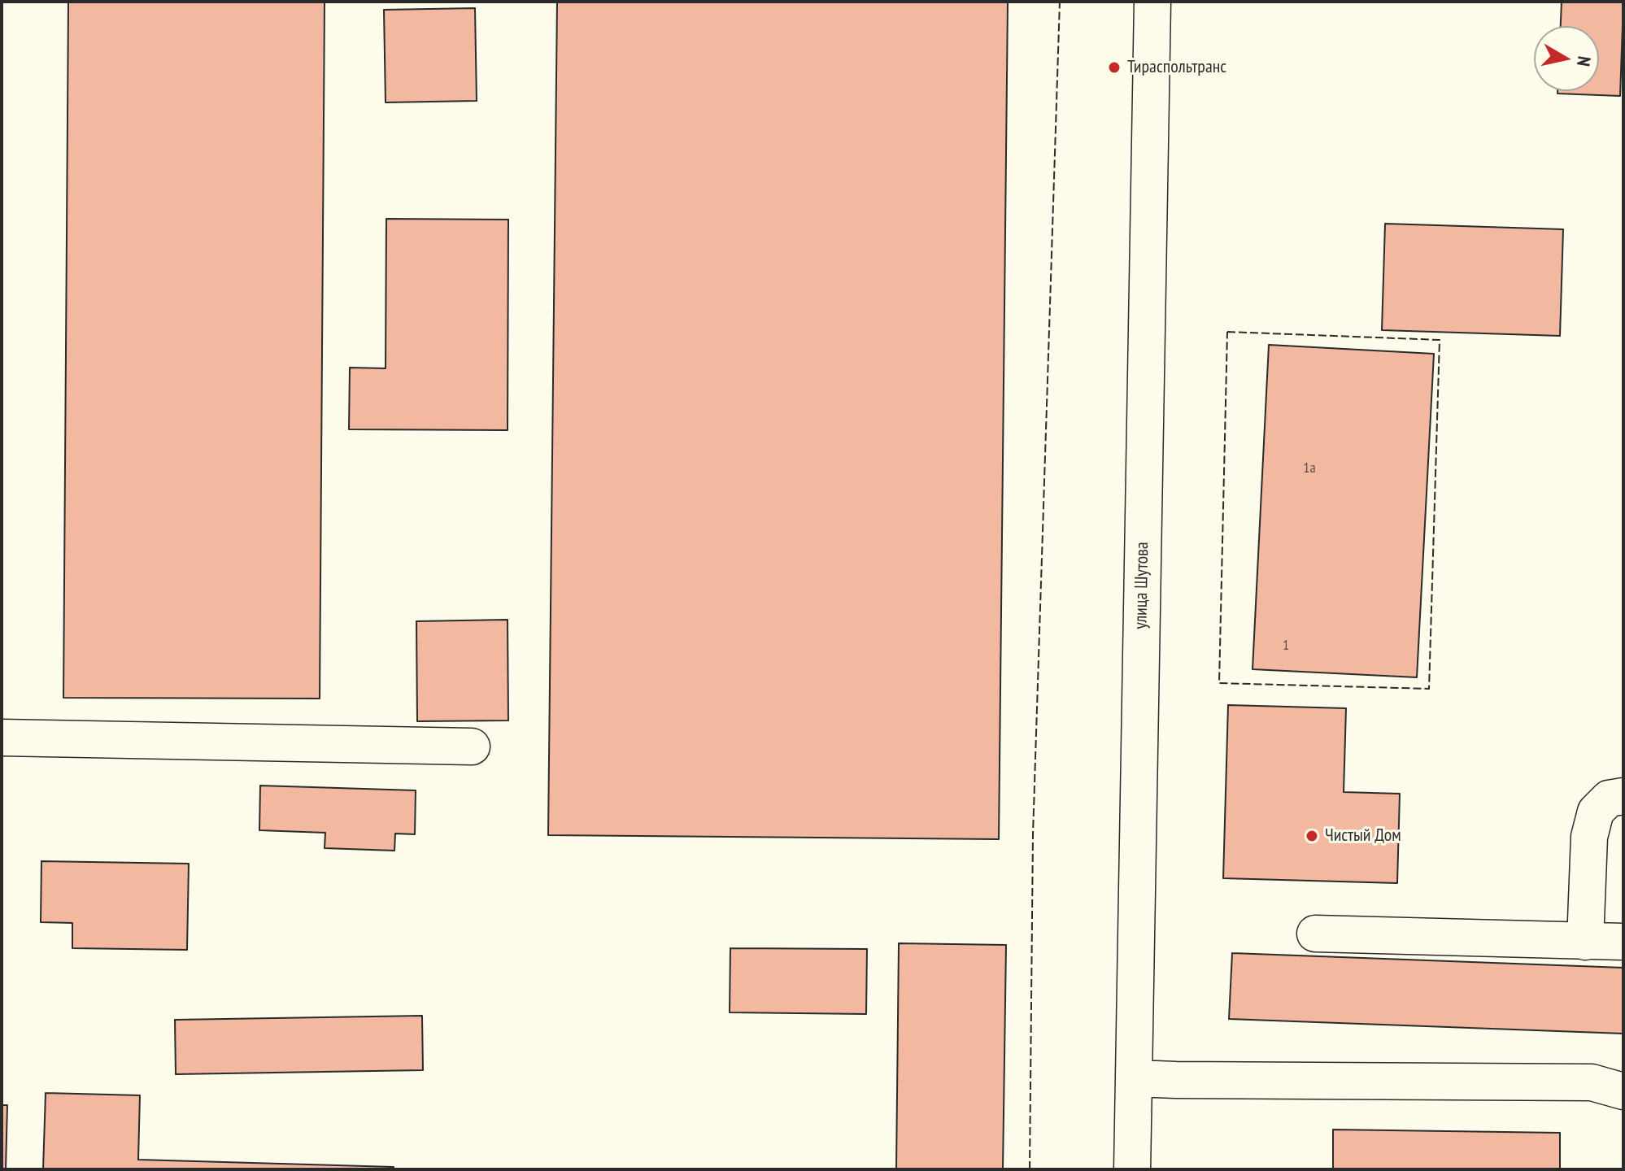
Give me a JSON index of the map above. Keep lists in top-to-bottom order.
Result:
{
  "streets": {
    "street": ["улица Шутова"]
  },
  "places": ["Тираспольтранс", "Чистый Дом"],
  "house_numbers": ["1а", "1"],
  "north": "right"
}
